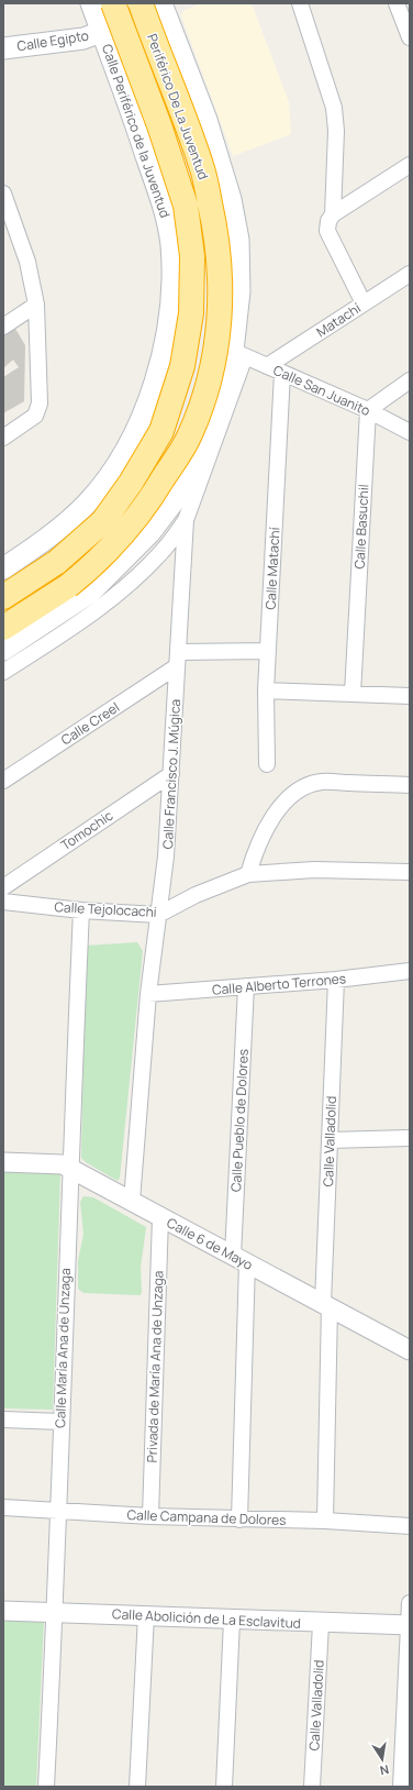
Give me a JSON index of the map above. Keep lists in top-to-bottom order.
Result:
{
  "streets": {
    "highway": ["Periférico De La Juventud"],
    "main road": ["Calle Egipto", "Calle Periférico de la Juventud"],
    "street": [
      "Matachí",
      "Calle San Juanito",
      "Calle Basuchil",
      "Calle Matachí",
      "Calle Creel",
      "Calle Francisco J. Múgica",
      "Tomochic",
      "Calle Tejolocachi",
      "Calle Alberto Terrones",
      "Calle Pueblo de Dolores",
      "Calle Valladolid",
      "Calle 6 de Mayo",
      "Calle María Ana de Unzaga",
      "Privada de María Ana de Unzaga",
      "Calle Campana de Dolores",
      "Calle Abolición de La Esclavitud"
    ]
  },
  "crossings": [
    ["Calle Egipto", "Calle Periférico de la Juventud"],
    ["Matachí", "Calle San Juanito"],
    ["Calle San Juanito", "Calle Basuchil"],
    ["Calle San Juanito", "Calle Matachí"],
    ["Calle San Juanito", "Calle Francisco J. Múgica"],
    ["Calle Creel", "Calle Francisco J. Múgica"],
    ["Calle Francisco J. Múgica", "Tomochic"],
    ["Calle Francisco J. Múgica", "Calle Tejolocachi"],
    ["Calle Francisco J. Múgica", "Calle Alberto Terrones"],
    ["Calle Francisco J. Múgica", "Calle 6 de Mayo"],
    ["Calle Tejolocachi", "Calle María Ana de Unzaga"],
    ["Calle Alberto Terrones", "Calle Pueblo de Dolores"],
    ["Calle Alberto Terrones", "Calle Valladolid"],
    ["Calle Pueblo de Dolores", "Calle 6 de Mayo"],
    ["Calle Pueblo de Dolores", "Calle Campana de Dolores"],
    ["Calle Valladolid", "Calle 6 de Mayo"],
    ["Calle Valladolid", "Calle Campana de Dolores"],
    ["Calle Valladolid", "Calle Abolición de La Esclavitud"],
    ["Calle 6 de Mayo", "Calle María Ana de Unzaga"],
    ["Calle 6 de Mayo", "Privada de María Ana de Unzaga"],
    ["Calle María Ana de Unzaga", "Calle Campana de Dolores"],
    ["Calle María Ana de Unzaga", "Calle Abolición de La Esclavitud"],
    ["Privada de María Ana de Unzaga", "Calle Campana de Dolores"]
  ],
  "north": "bottom"
}
